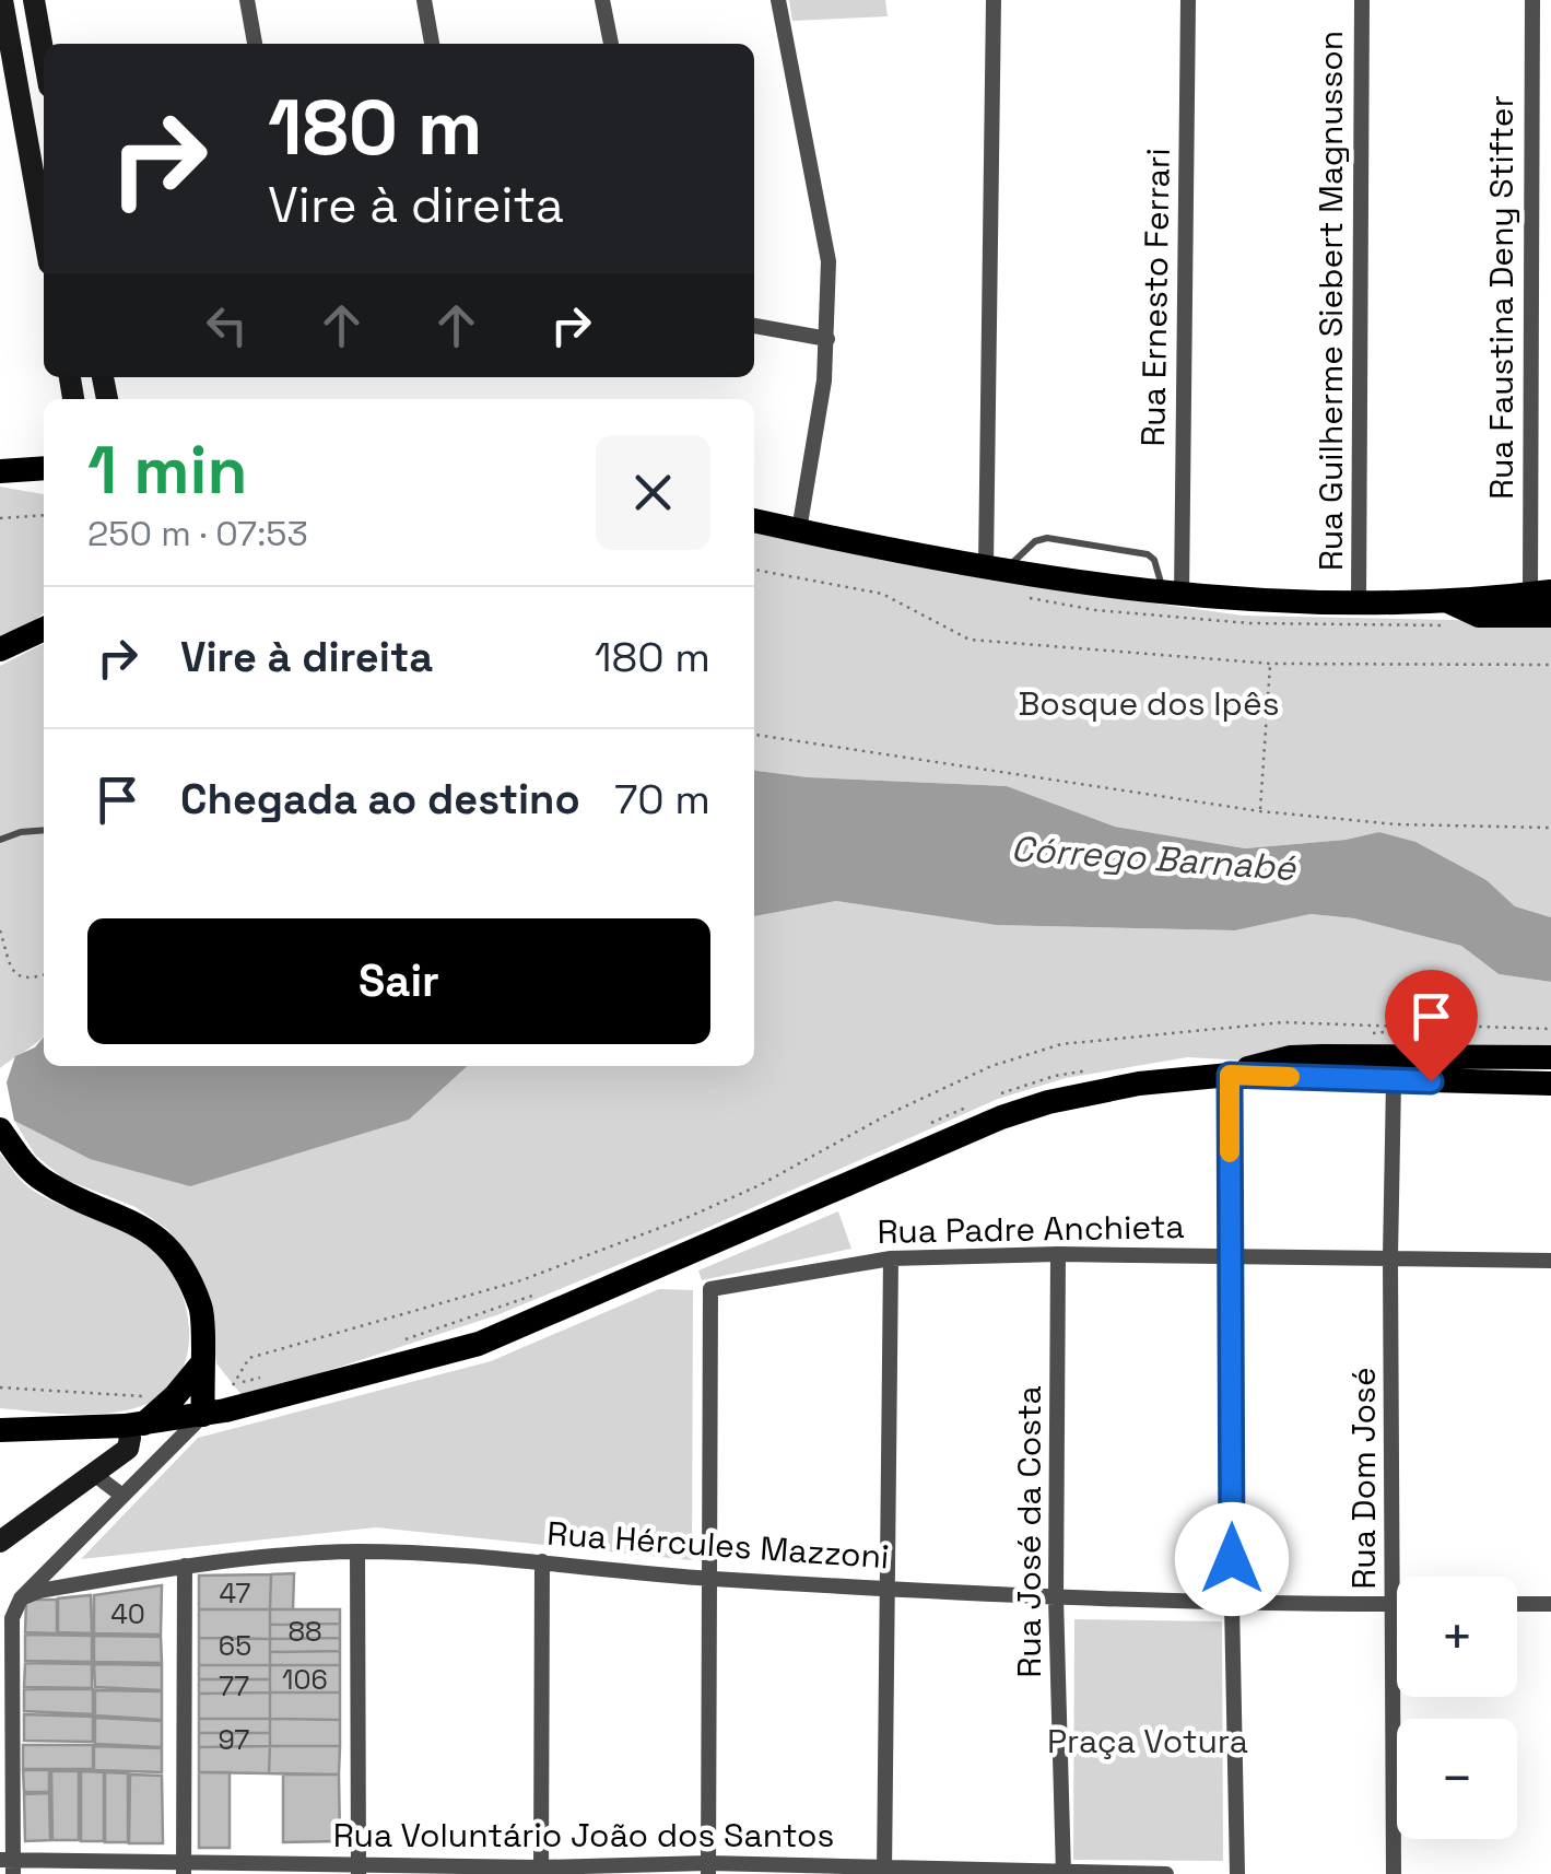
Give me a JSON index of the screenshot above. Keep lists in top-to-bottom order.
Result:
{
  "streets": {
    "street": [
      "Rua Ernesto Ferrari",
      "Rua Faustina Deny Stifter",
      "Rua Guilherme Siebert Magnusson",
      "Rua Padre Anchieta",
      "Rua Dom José",
      "Rua José da Costa",
      "Rua Hércules Mazzoni",
      "Rua Voluntário João dos Santos"
    ]
  },
  "crossings": [
    ["Rua Padre Anchieta", "Rua Dom José"],
    ["Rua Padre Anchieta", "Rua José da Costa"],
    ["Rua Padre Anchieta", "Rua Hércules Mazzoni"],
    ["Rua Dom José", "Rua Hércules Mazzoni"],
    ["Rua José da Costa", "Rua Hércules Mazzoni"],
    ["Rua José da Costa", "Rua Voluntário João dos Santos"]
  ],
  "water": ["Córrego Barnabé"],
  "parks": ["Bosque dos Ipês", "Praça Votura"],
  "house_numbers": [
    "47",
    "40",
    "88",
    "65",
    "106",
    "77",
    "97"
  ],
  "page": {
    "turn": ["180 m", "Vire à direita"],
    "heading": ["1 min", "250 m · 07:53"],
    "list": [
      {
        "name": "Vire à direita",
        "value": "180 m"
      },
      {
        "name": "Chegada ao destino",
        "value": "70 m"
      }
    ],
    "buttons": "Sair",
    "map_buttons": ["+", "−"]
  }
}
